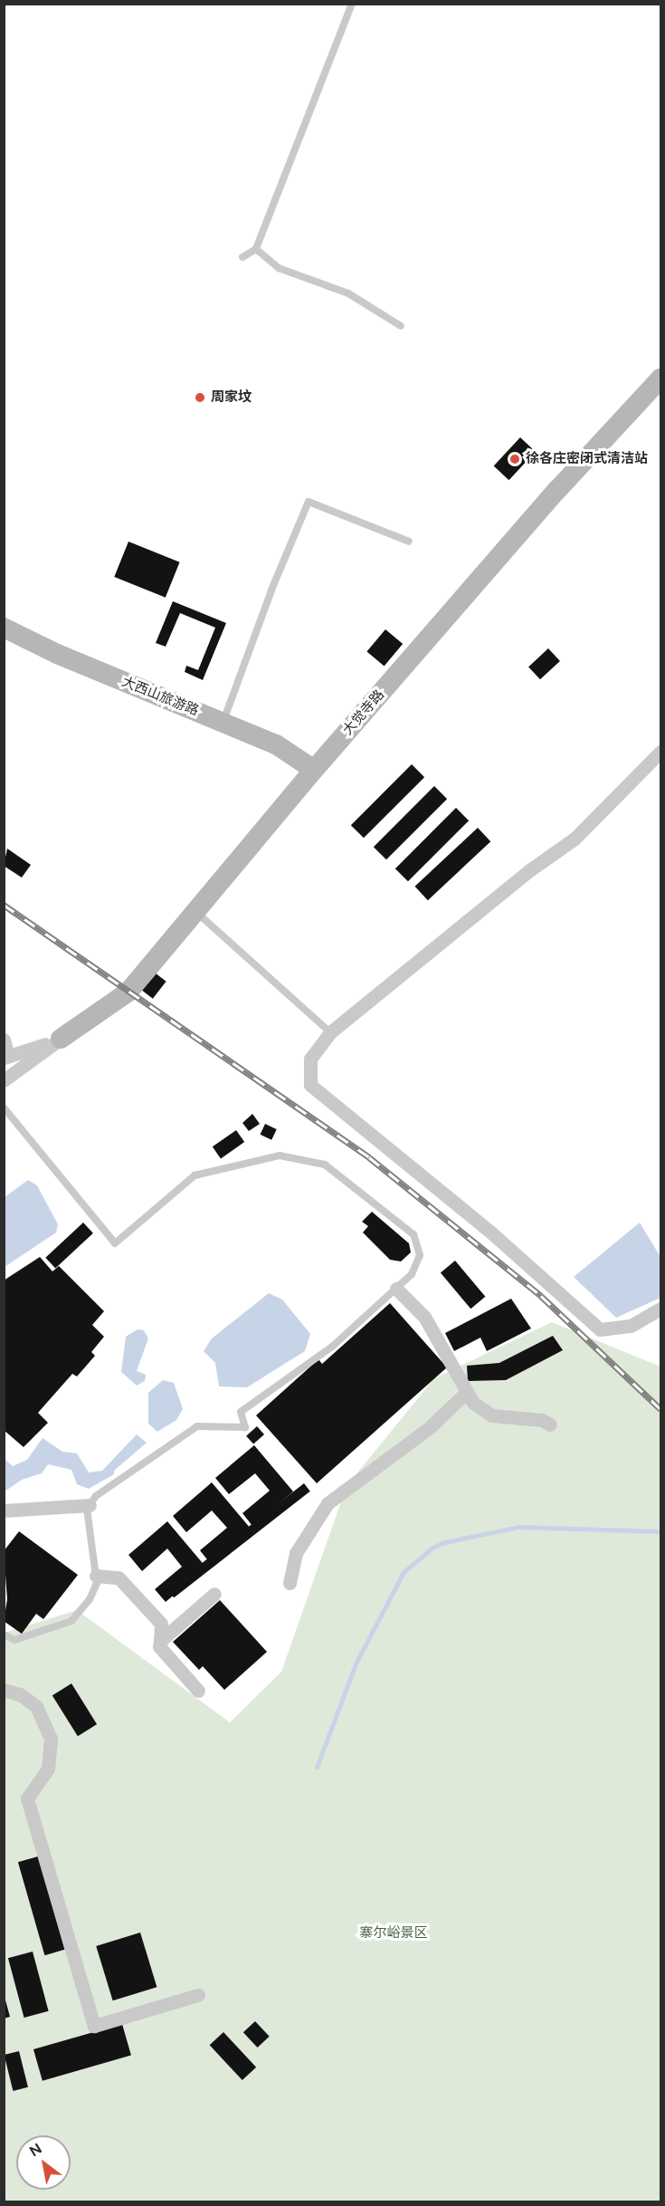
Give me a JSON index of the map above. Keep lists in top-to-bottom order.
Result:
{
  "streets": {
    "street": ["大西山旅游路", "大觉寺路"]
  },
  "crossings": [
    ["大西山旅游路", "大觉寺路"]
  ],
  "parks": ["寨尔峪景区"],
  "places": ["周家坟", "徐各庄密闭式清洁站"],
  "north": "top left"
}
